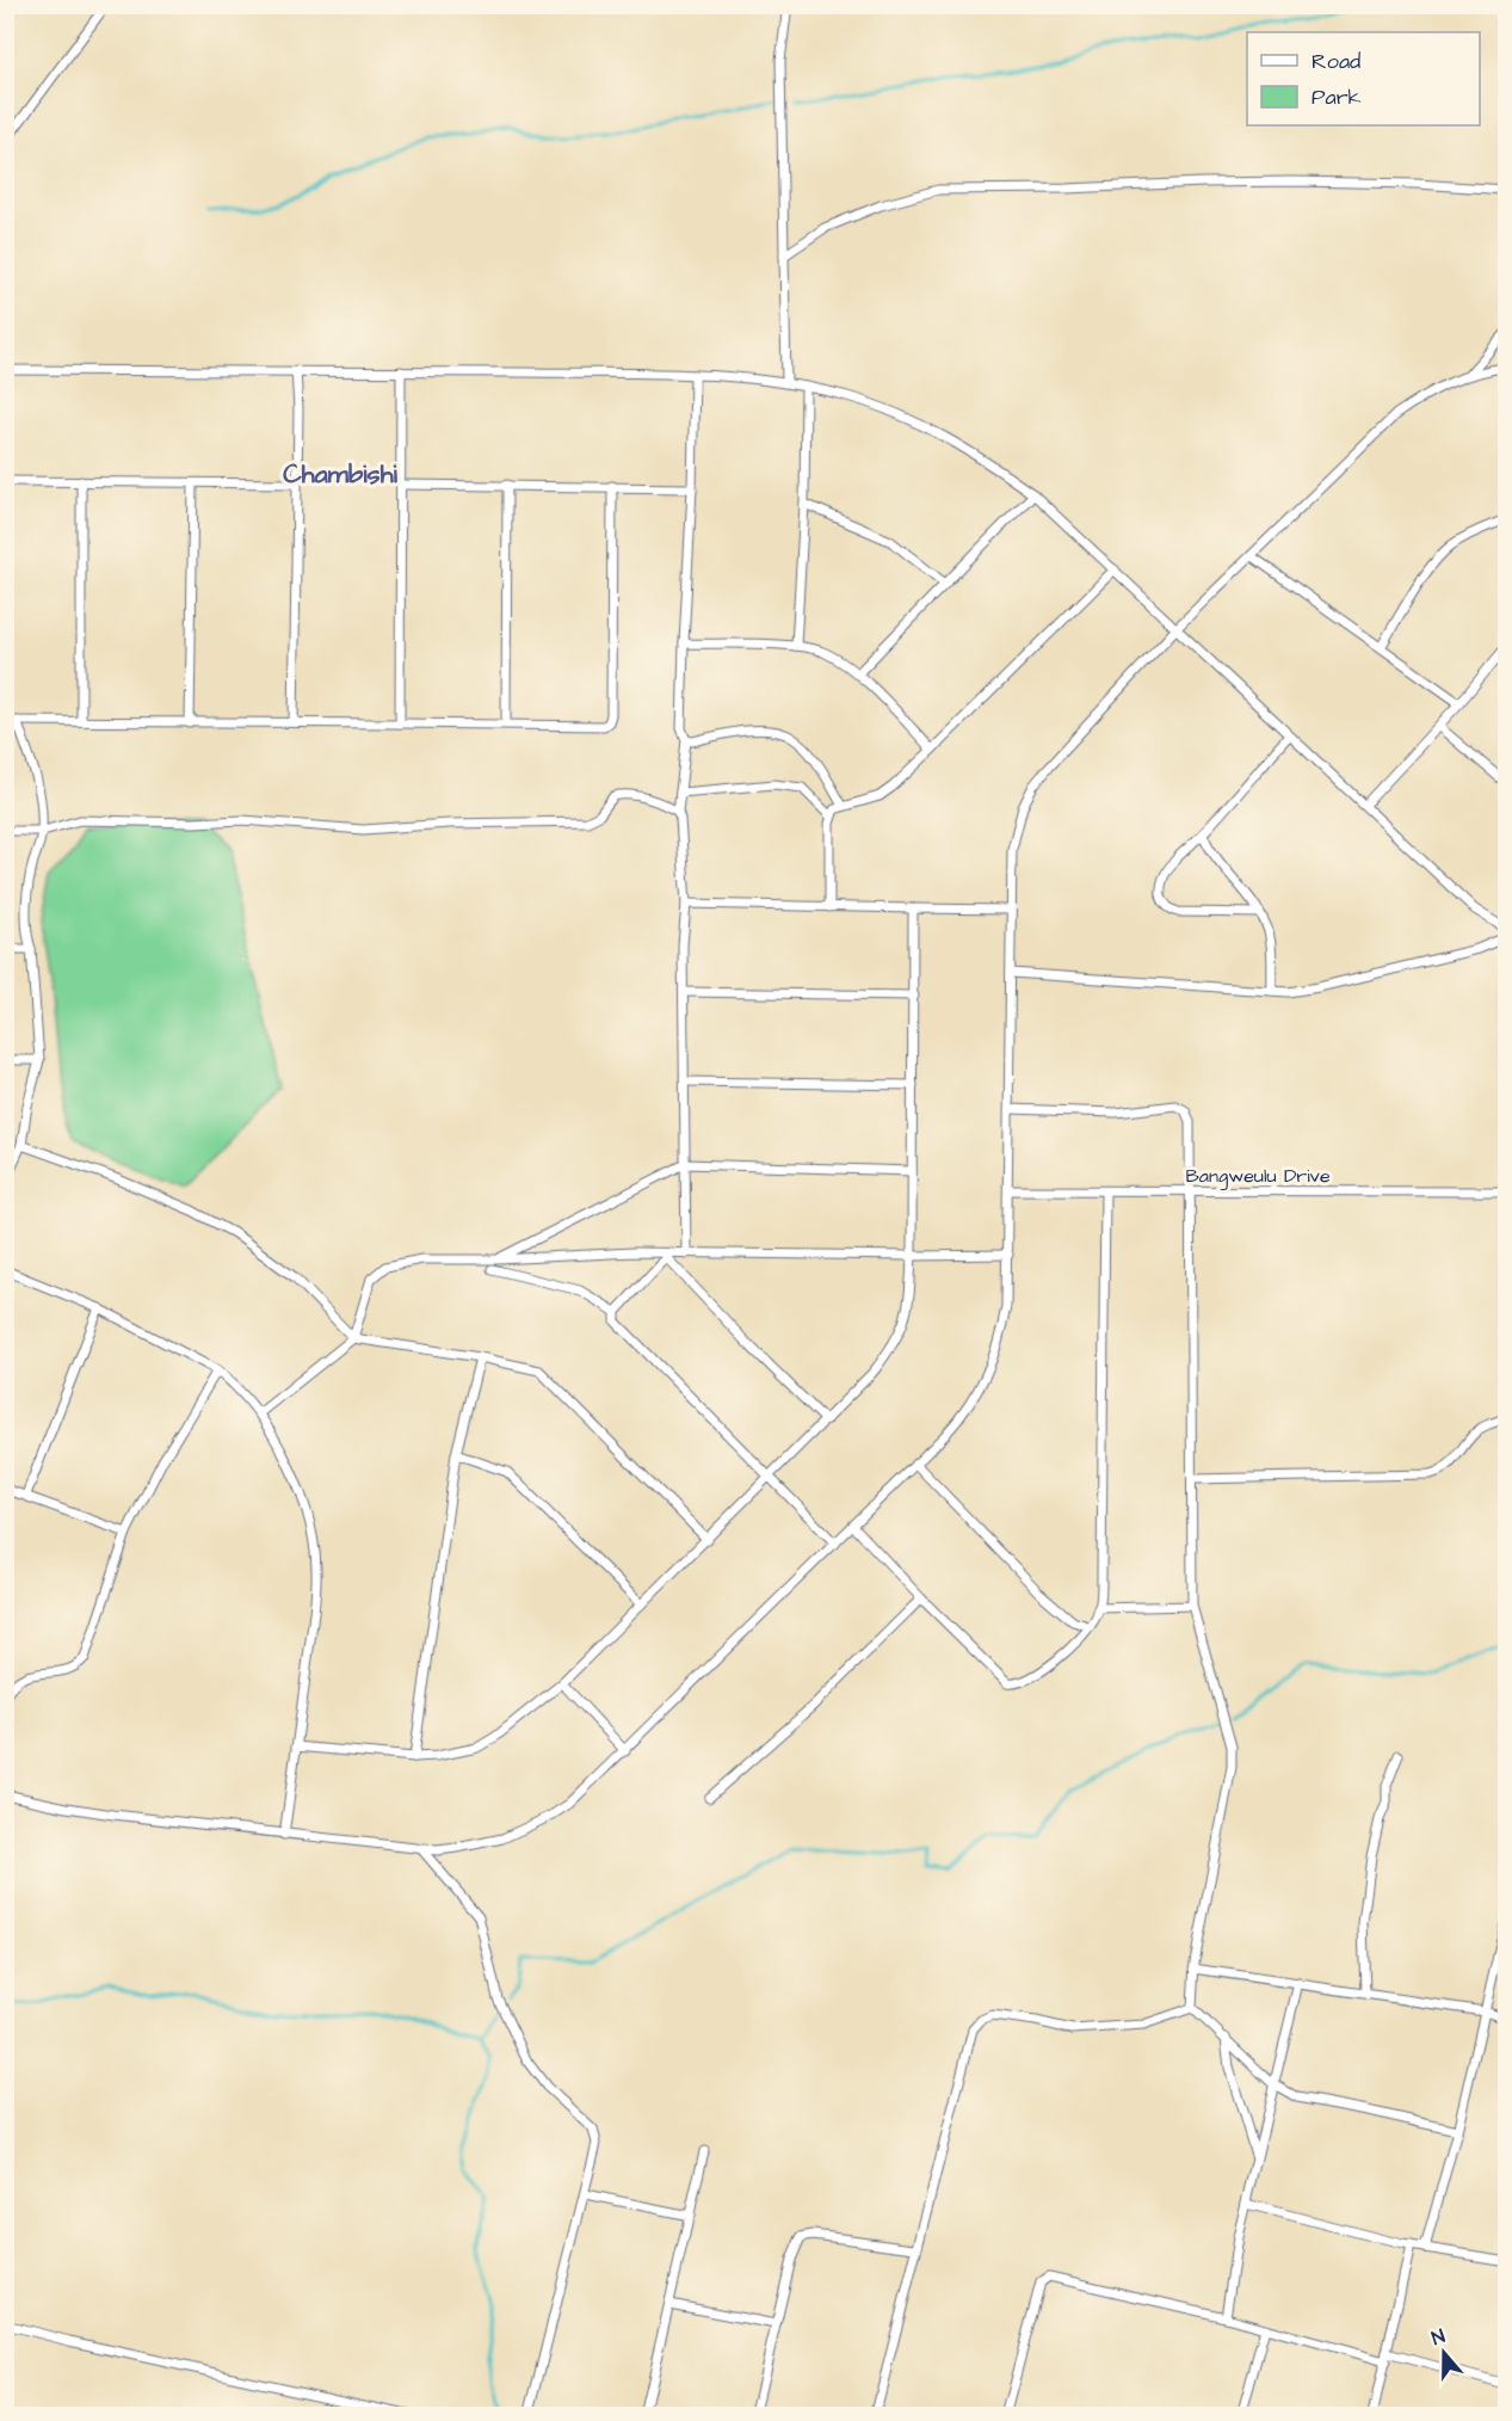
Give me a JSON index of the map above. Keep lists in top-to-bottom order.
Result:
{
  "streets": {
    "street": ["Bangweulu Drive"]
  },
  "districts": ["Chambishi"],
  "legend": ["Road", "Park"],
  "north": "top"
}
